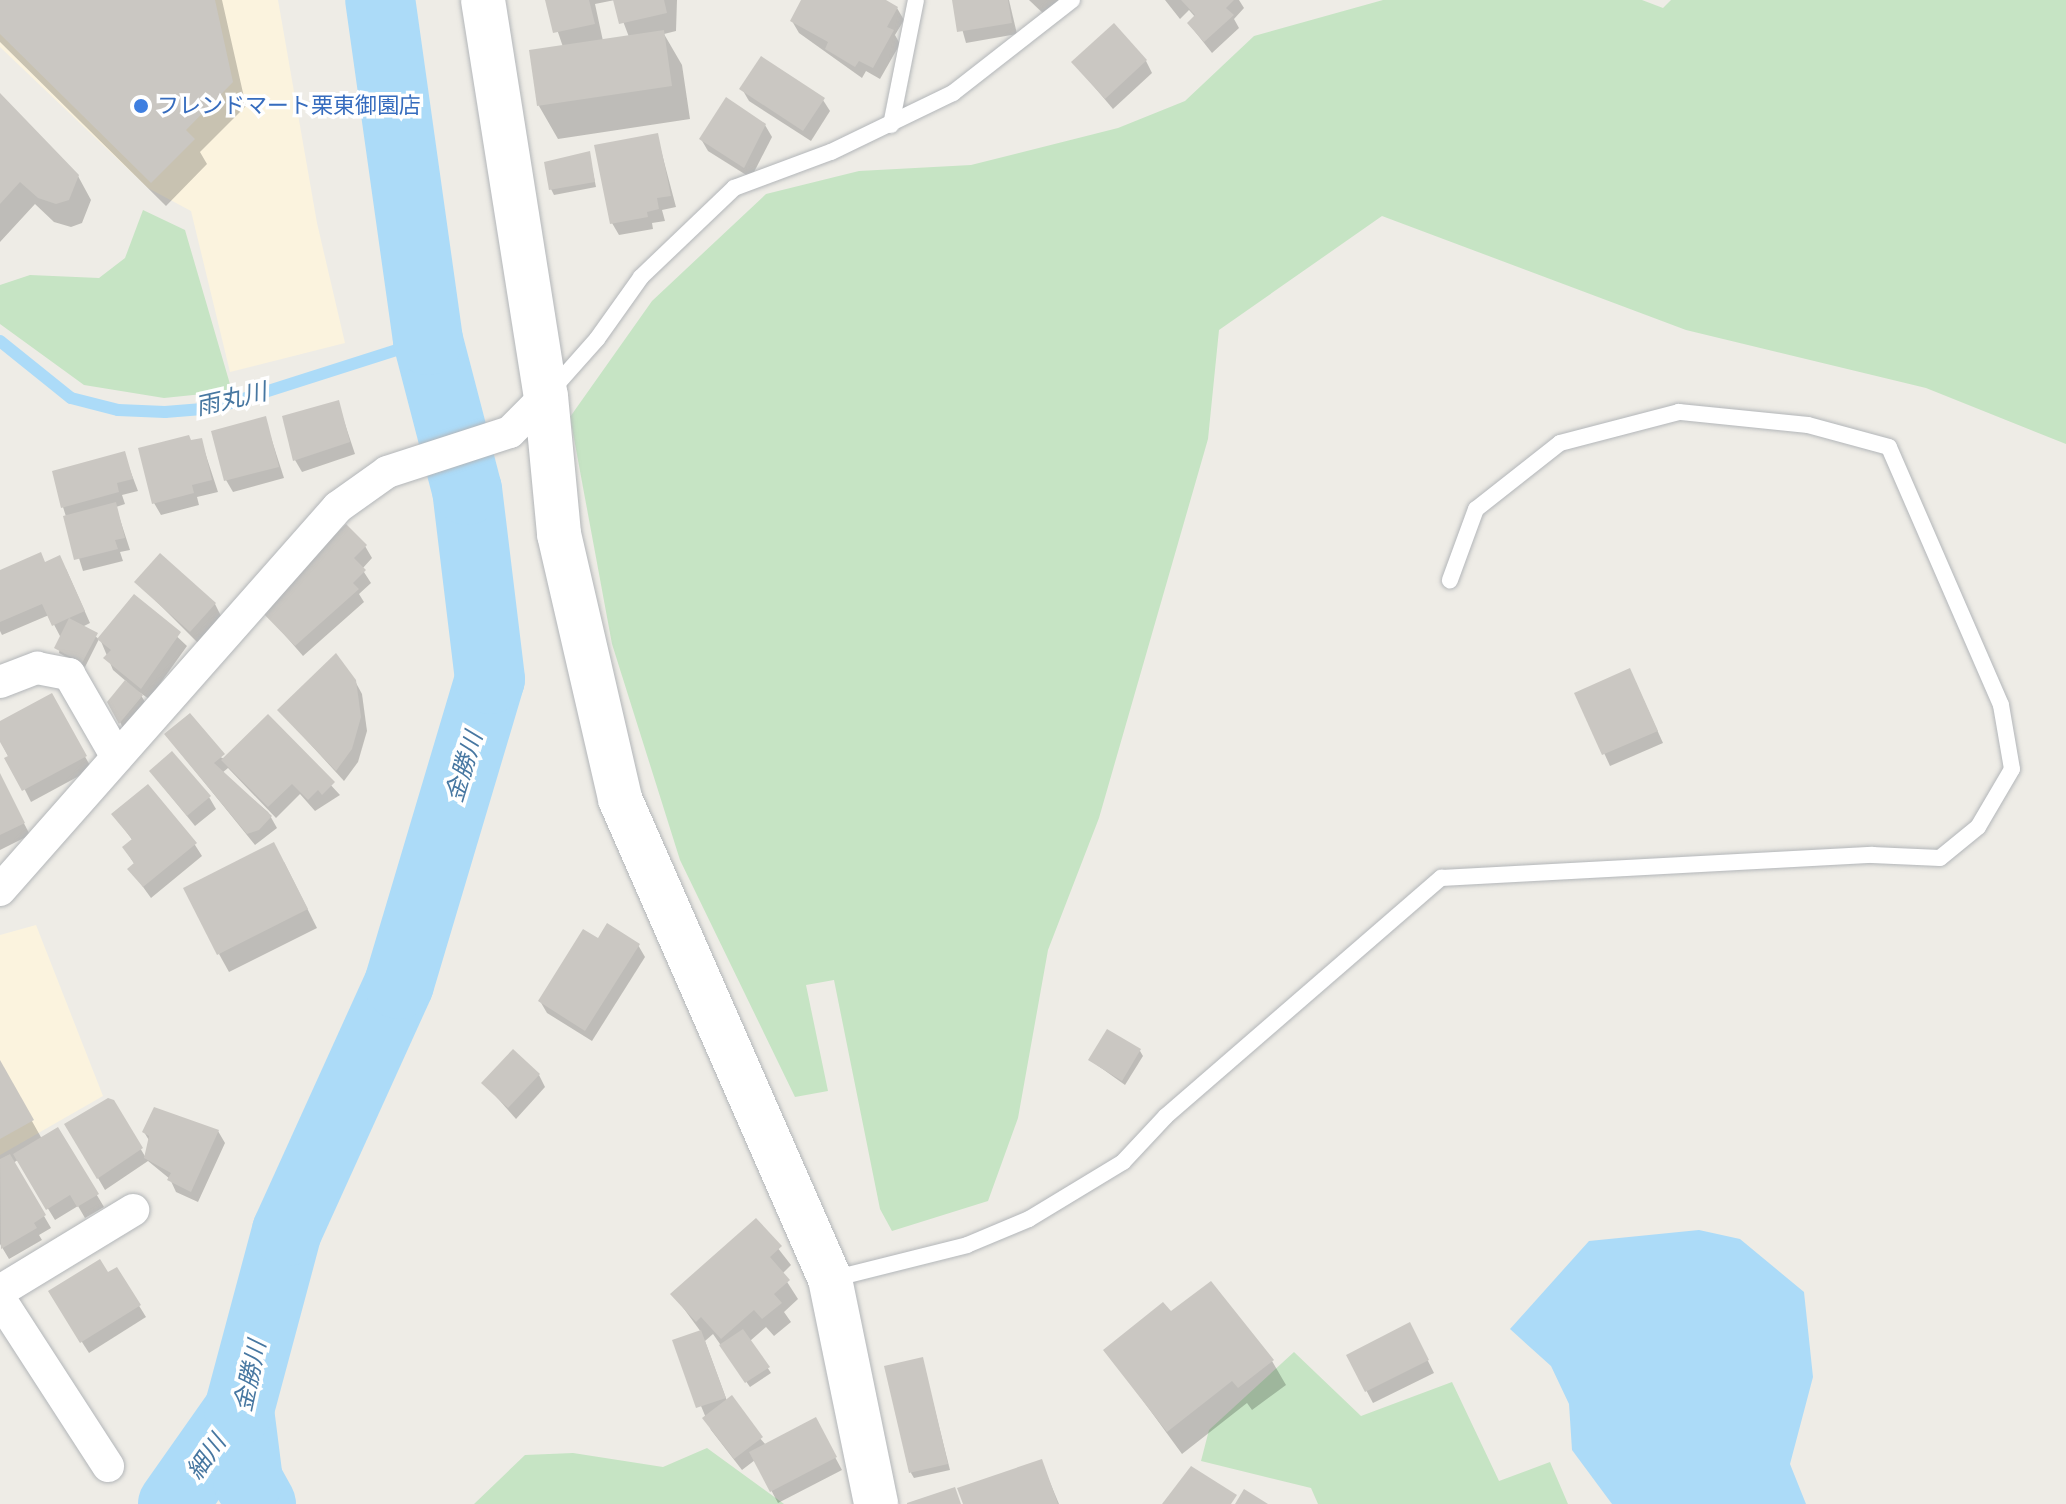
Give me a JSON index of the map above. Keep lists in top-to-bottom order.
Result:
{
  "water": ["雨丸川", "金勝川", "細川"],
  "places": ["フレンドマート栗東御園店"]
}
